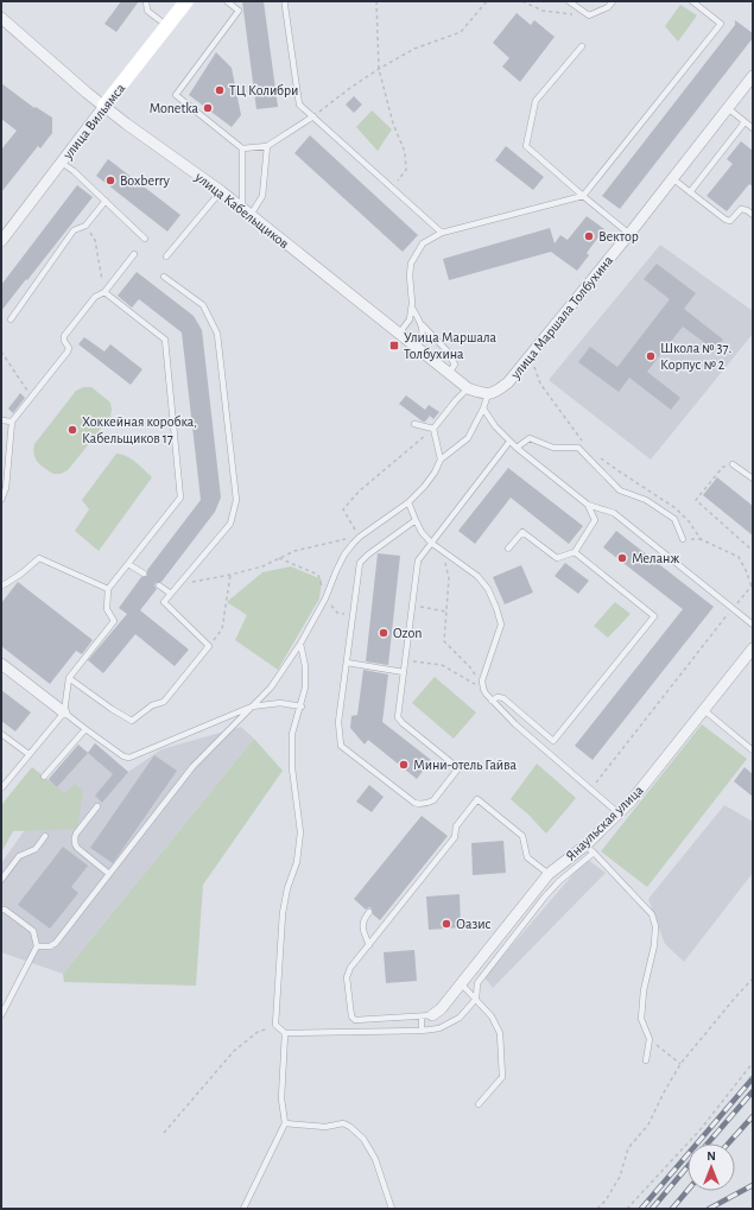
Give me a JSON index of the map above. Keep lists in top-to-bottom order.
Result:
{
  "streets": {
    "street": [
      "улица Вильямса",
      "улица Кабельщиков",
      "улица Маршала Толбухина",
      "Янаульская улица"
    ]
  },
  "crossings": [
    ["улица Вильямса", "улица Кабельщиков"],
    ["улица Кабельщиков", "улица Маршала Толбухина"]
  ],
  "places": {
    "other": [
      "ТЦ Колибри",
      "Monetka",
      "Boxberry",
      "Вектор",
      "Школа № 37. Корпус № 2",
      "Хоккейная коробка, Кабельщиков 17",
      "Меланж",
      "Ozon",
      "Мини-отель Гайва",
      "Оазис"
    ],
    "transit": ["Улица Маршала Толбухина"]
  },
  "north": "top"
}
